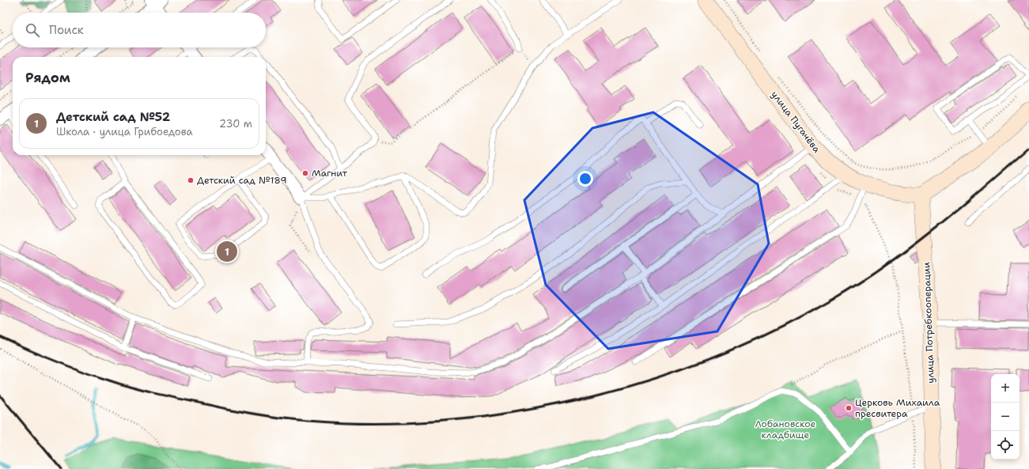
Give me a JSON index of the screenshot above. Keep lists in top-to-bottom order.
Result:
{
  "streets": {
    "main road": ["улица Пугачёва", "улица Потребкооперации"]
  },
  "crossings": [
    ["улица Пугачёва", "улица Потребкооперации"]
  ],
  "parks": ["Лобановское кладбище"],
  "places": ["Магнит", "Детский сад №189", "Церковь Михаила пресвитера"],
  "page": {
    "search": "Поиск",
    "heading": "Рядом",
    "list": [
      {
        "mark": "1",
        "name": "Детский сад №52",
        "note": "Школа · улица Грибоедова",
        "value": "230 m"
      }
    ],
    "pins": "1",
    "map_buttons": ["+", "−"]
  }
}
